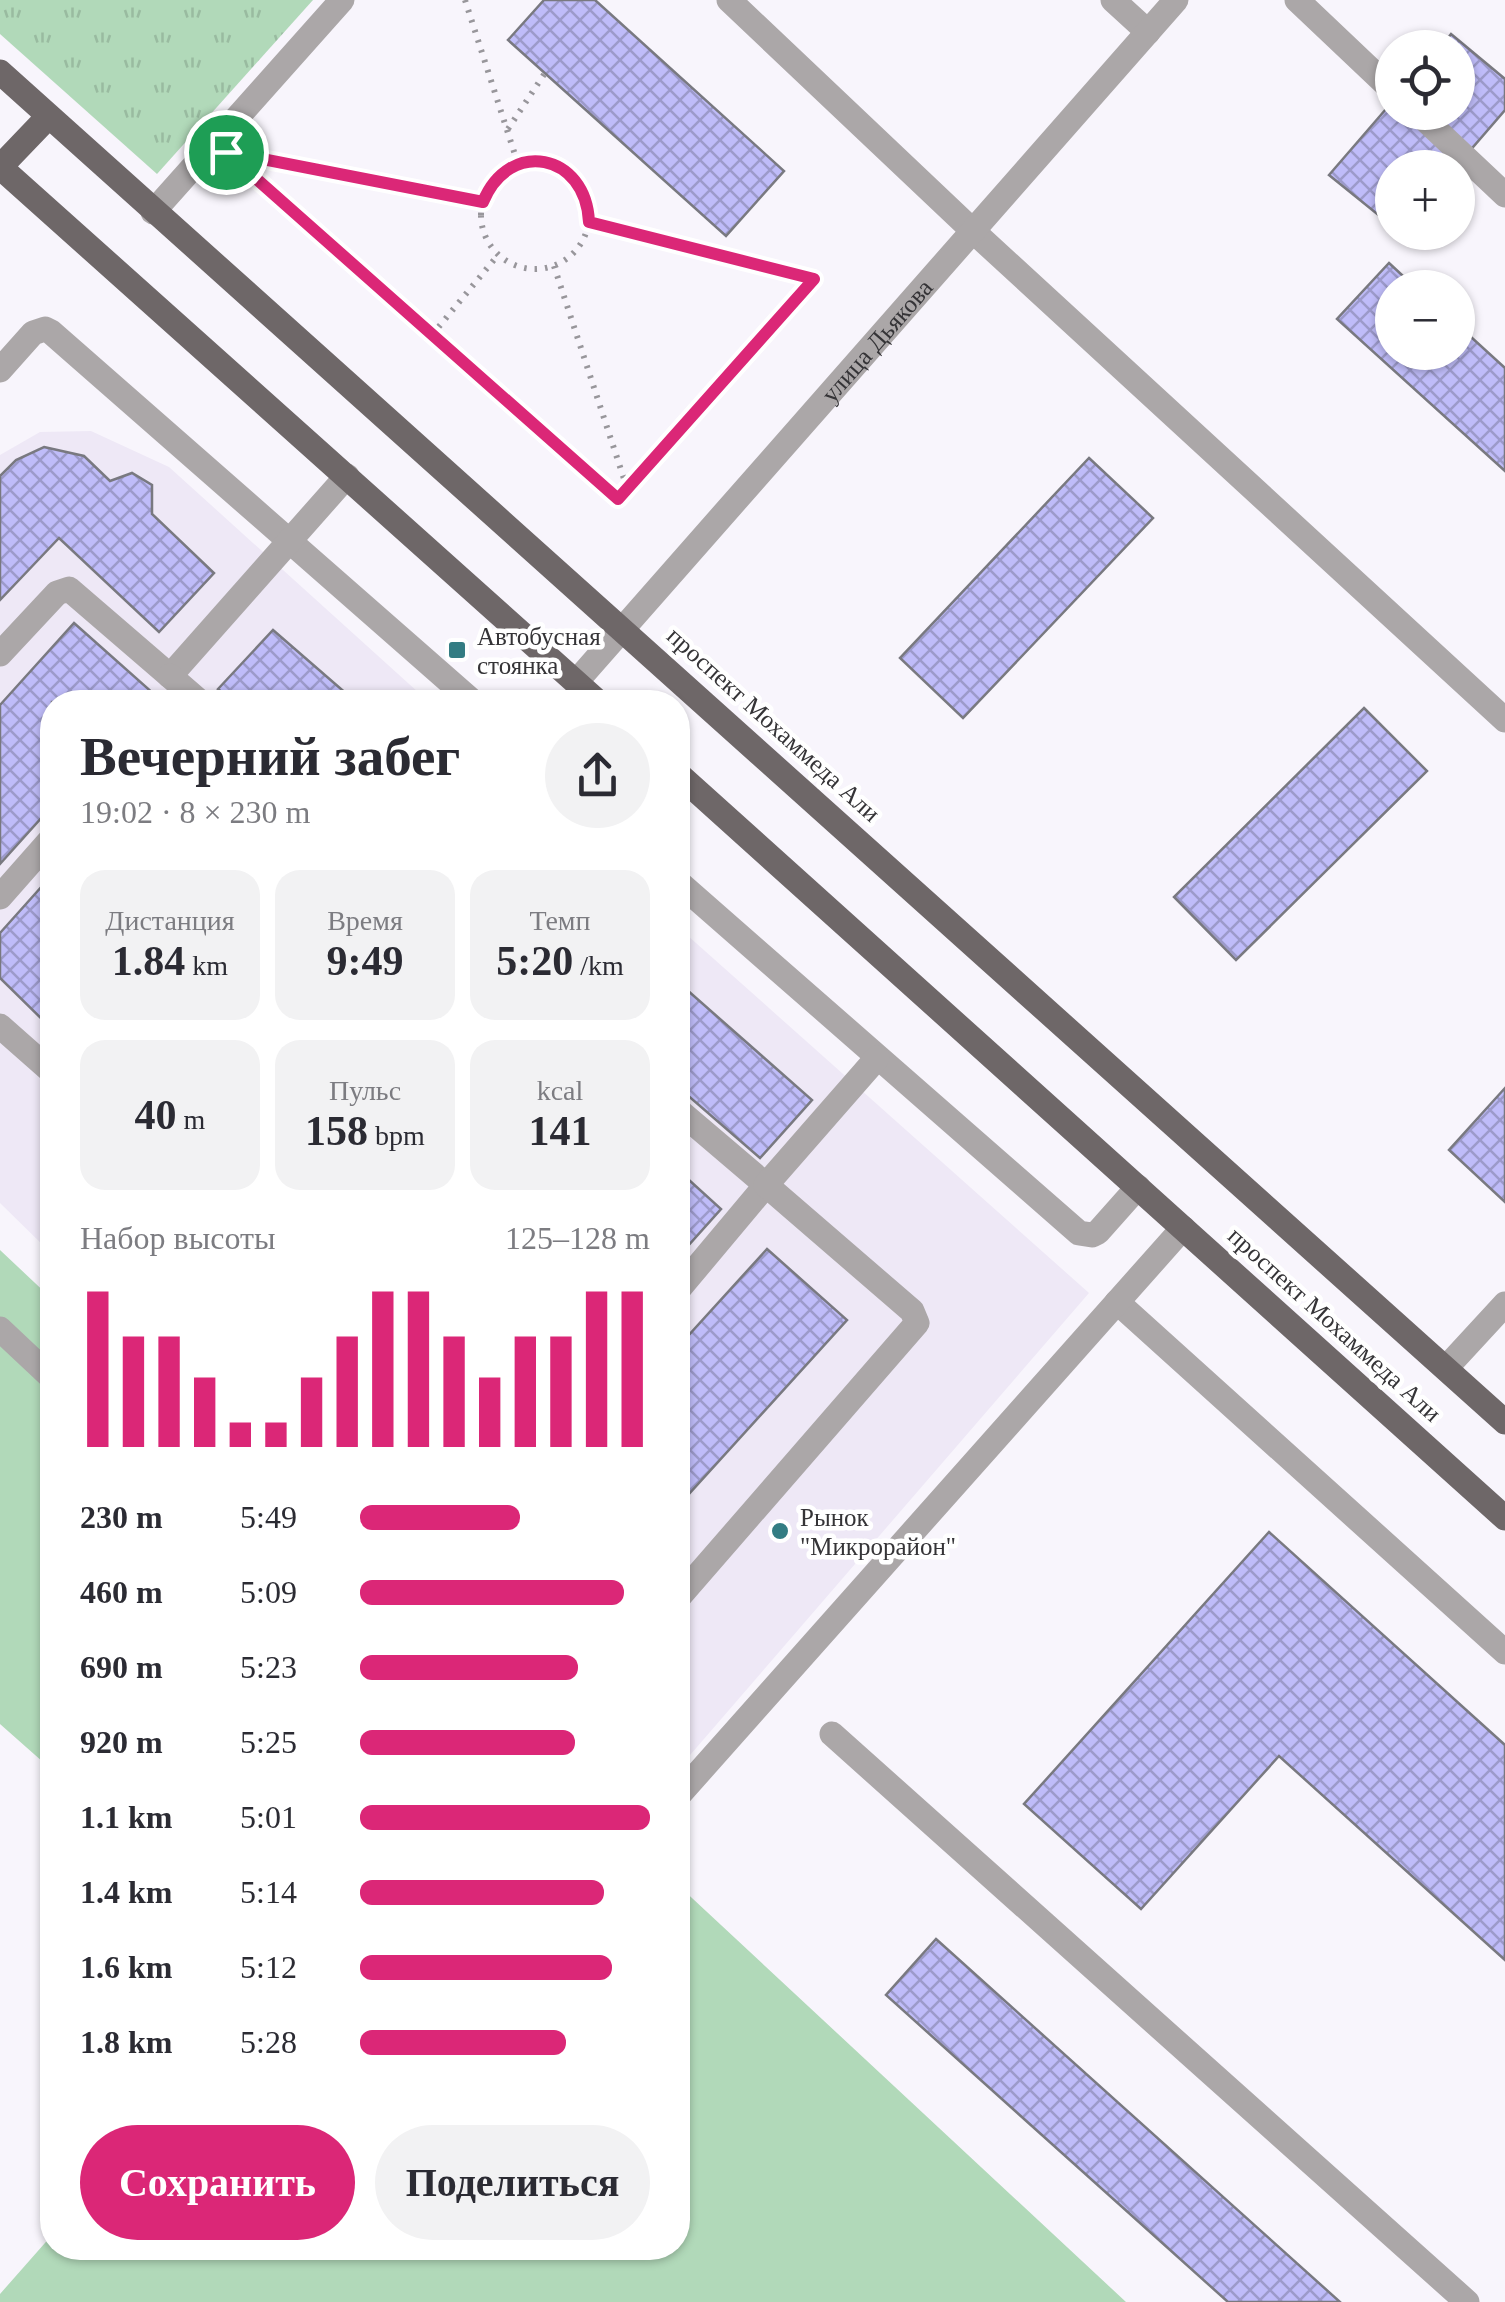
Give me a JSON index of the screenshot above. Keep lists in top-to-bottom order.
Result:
{
  "streets": {
    "main road": ["проспект Мохаммеда Али"],
    "street": ["улица Дьякова"]
  },
  "crossings": [
    ["улица Дьякова", "проспект Мохаммеда Али"]
  ],
  "places": {
    "transit": ["Автобусная стоянка"],
    "other": ["Рынок \"Микрорайон\""]
  },
  "page": {
    "map_buttons": ["+", "−"],
    "heading": ["Вечерний забег", "19:02 · 8 × 230 m"],
    "stats": [
      ["Дистанция", "1.84 km"],
      ["Время", "9:49"],
      ["Темп", "5:20 /km"],
      ["40 m"],
      ["Пульс", "158 bpm"],
      ["kcal", "141"]
    ],
    "chart": ["Набор высоты", "125–128 m"],
    "list": [
      {
        "name": "230 m",
        "note": "5:49"
      },
      {
        "name": "460 m",
        "note": "5:09"
      },
      {
        "name": "690 m",
        "note": "5:23"
      },
      {
        "name": "920 m",
        "note": "5:25"
      },
      {
        "name": "1.1 km",
        "note": "5:01"
      },
      {
        "name": "1.4 km",
        "note": "5:14"
      },
      {
        "name": "1.6 km",
        "note": "5:12"
      },
      {
        "name": "1.8 km",
        "note": "5:28"
      }
    ],
    "buttons": ["Сохранить", "Поделиться"]
  }
}
